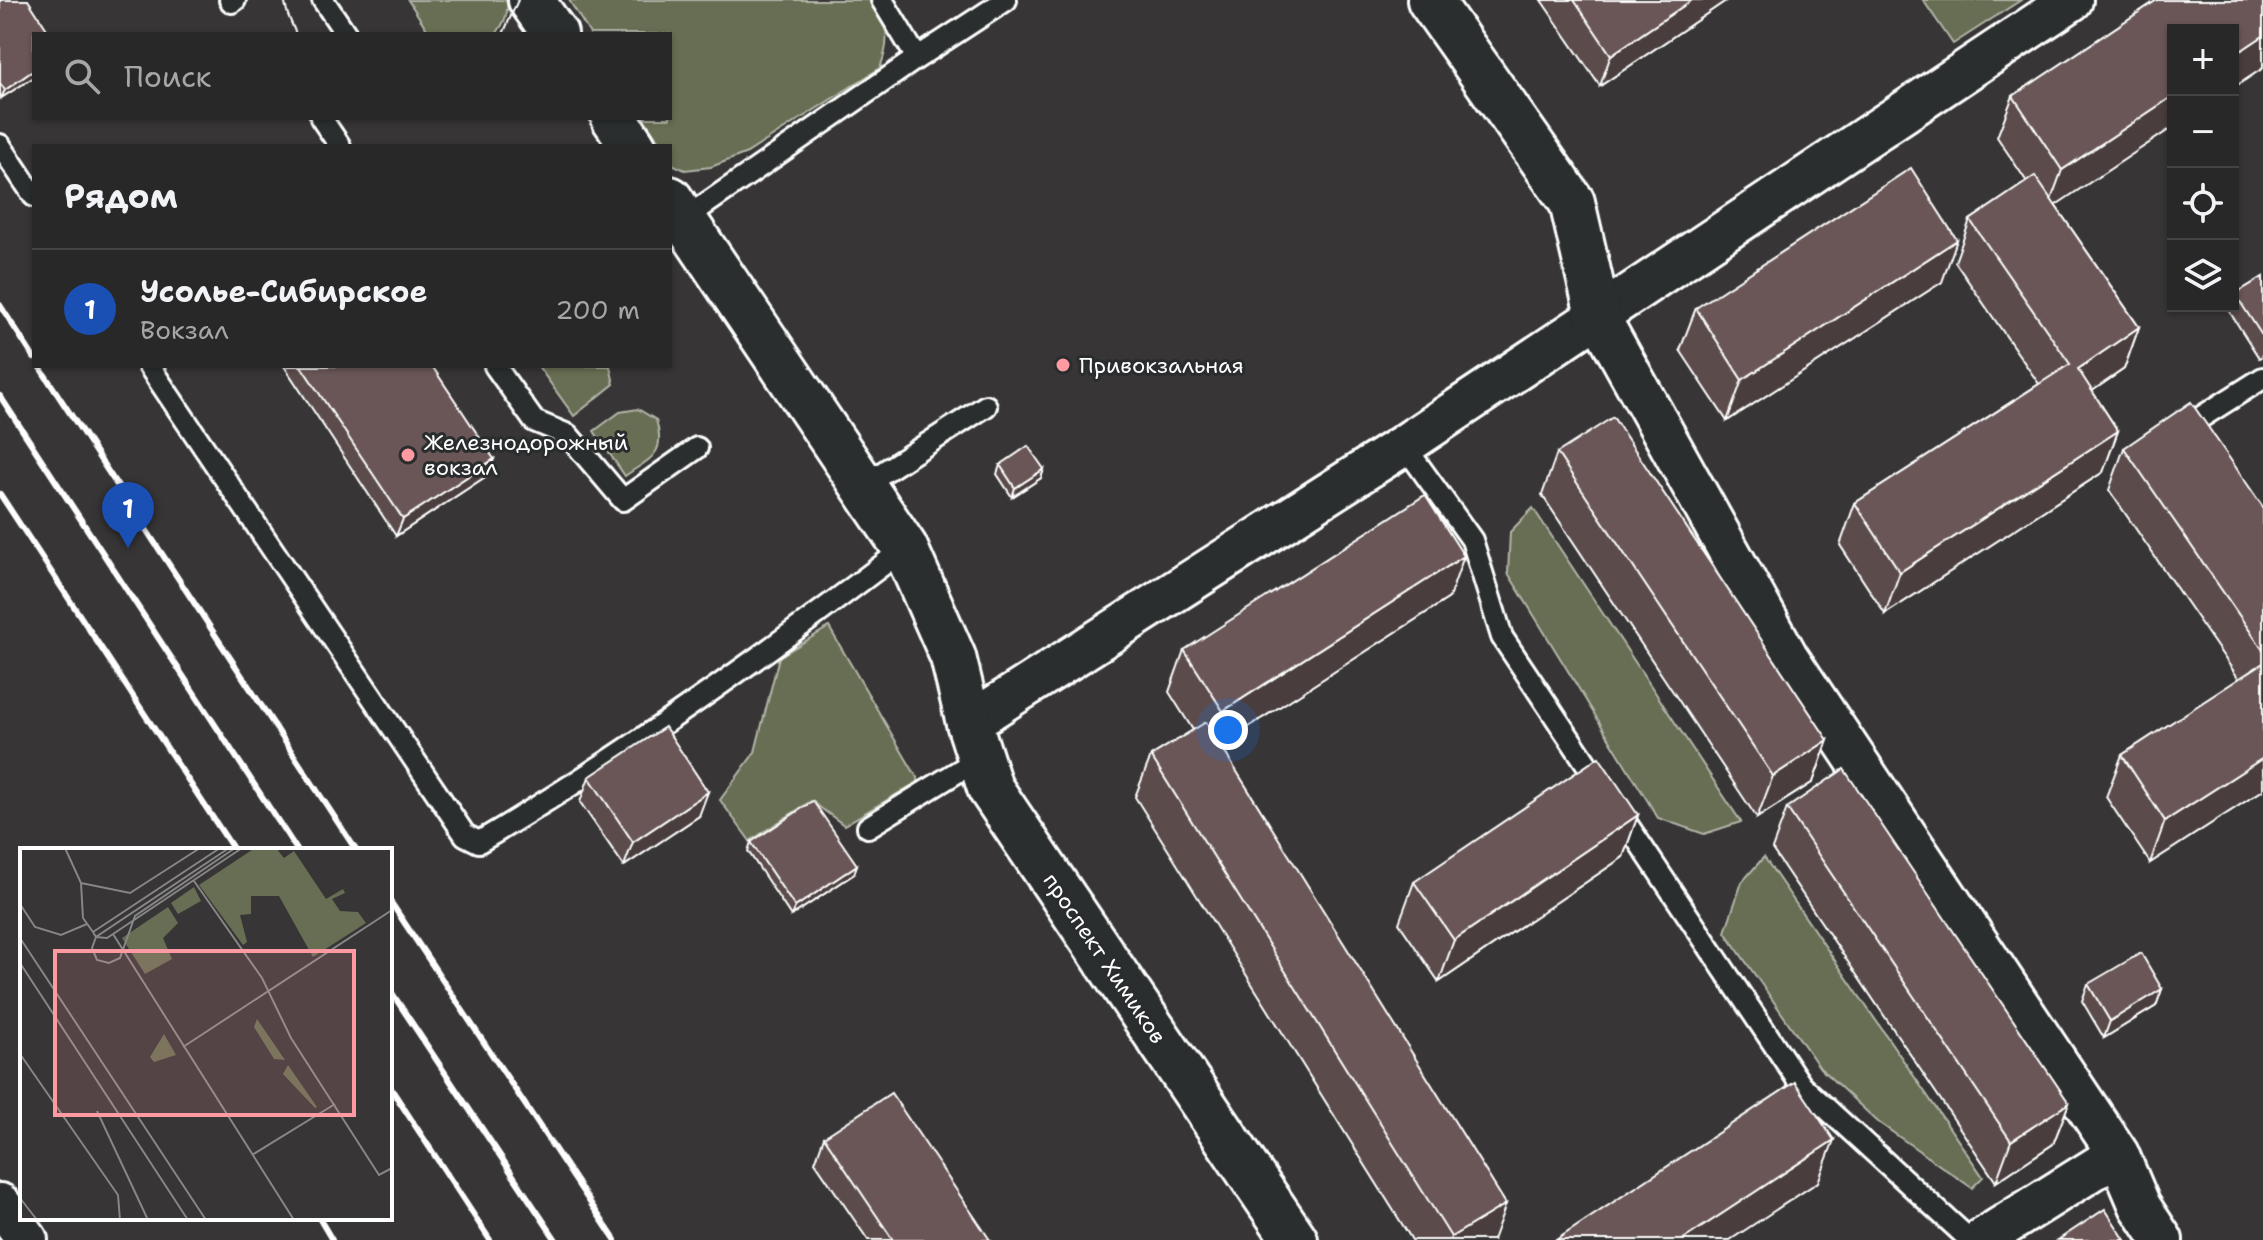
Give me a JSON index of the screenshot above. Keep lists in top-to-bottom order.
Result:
{
  "streets": {
    "street": ["проспект Химиков"]
  },
  "places": ["Привокзальная", "Железнодорожный вокзал"],
  "page": {
    "map_buttons": ["+", "−"],
    "search": "Поиск",
    "heading": "Рядом",
    "list": [
      {
        "mark": "1",
        "name": "Усолье-Сибирское",
        "note": "Вокзал",
        "value": "200 m"
      }
    ],
    "pins": "1"
  }
}
